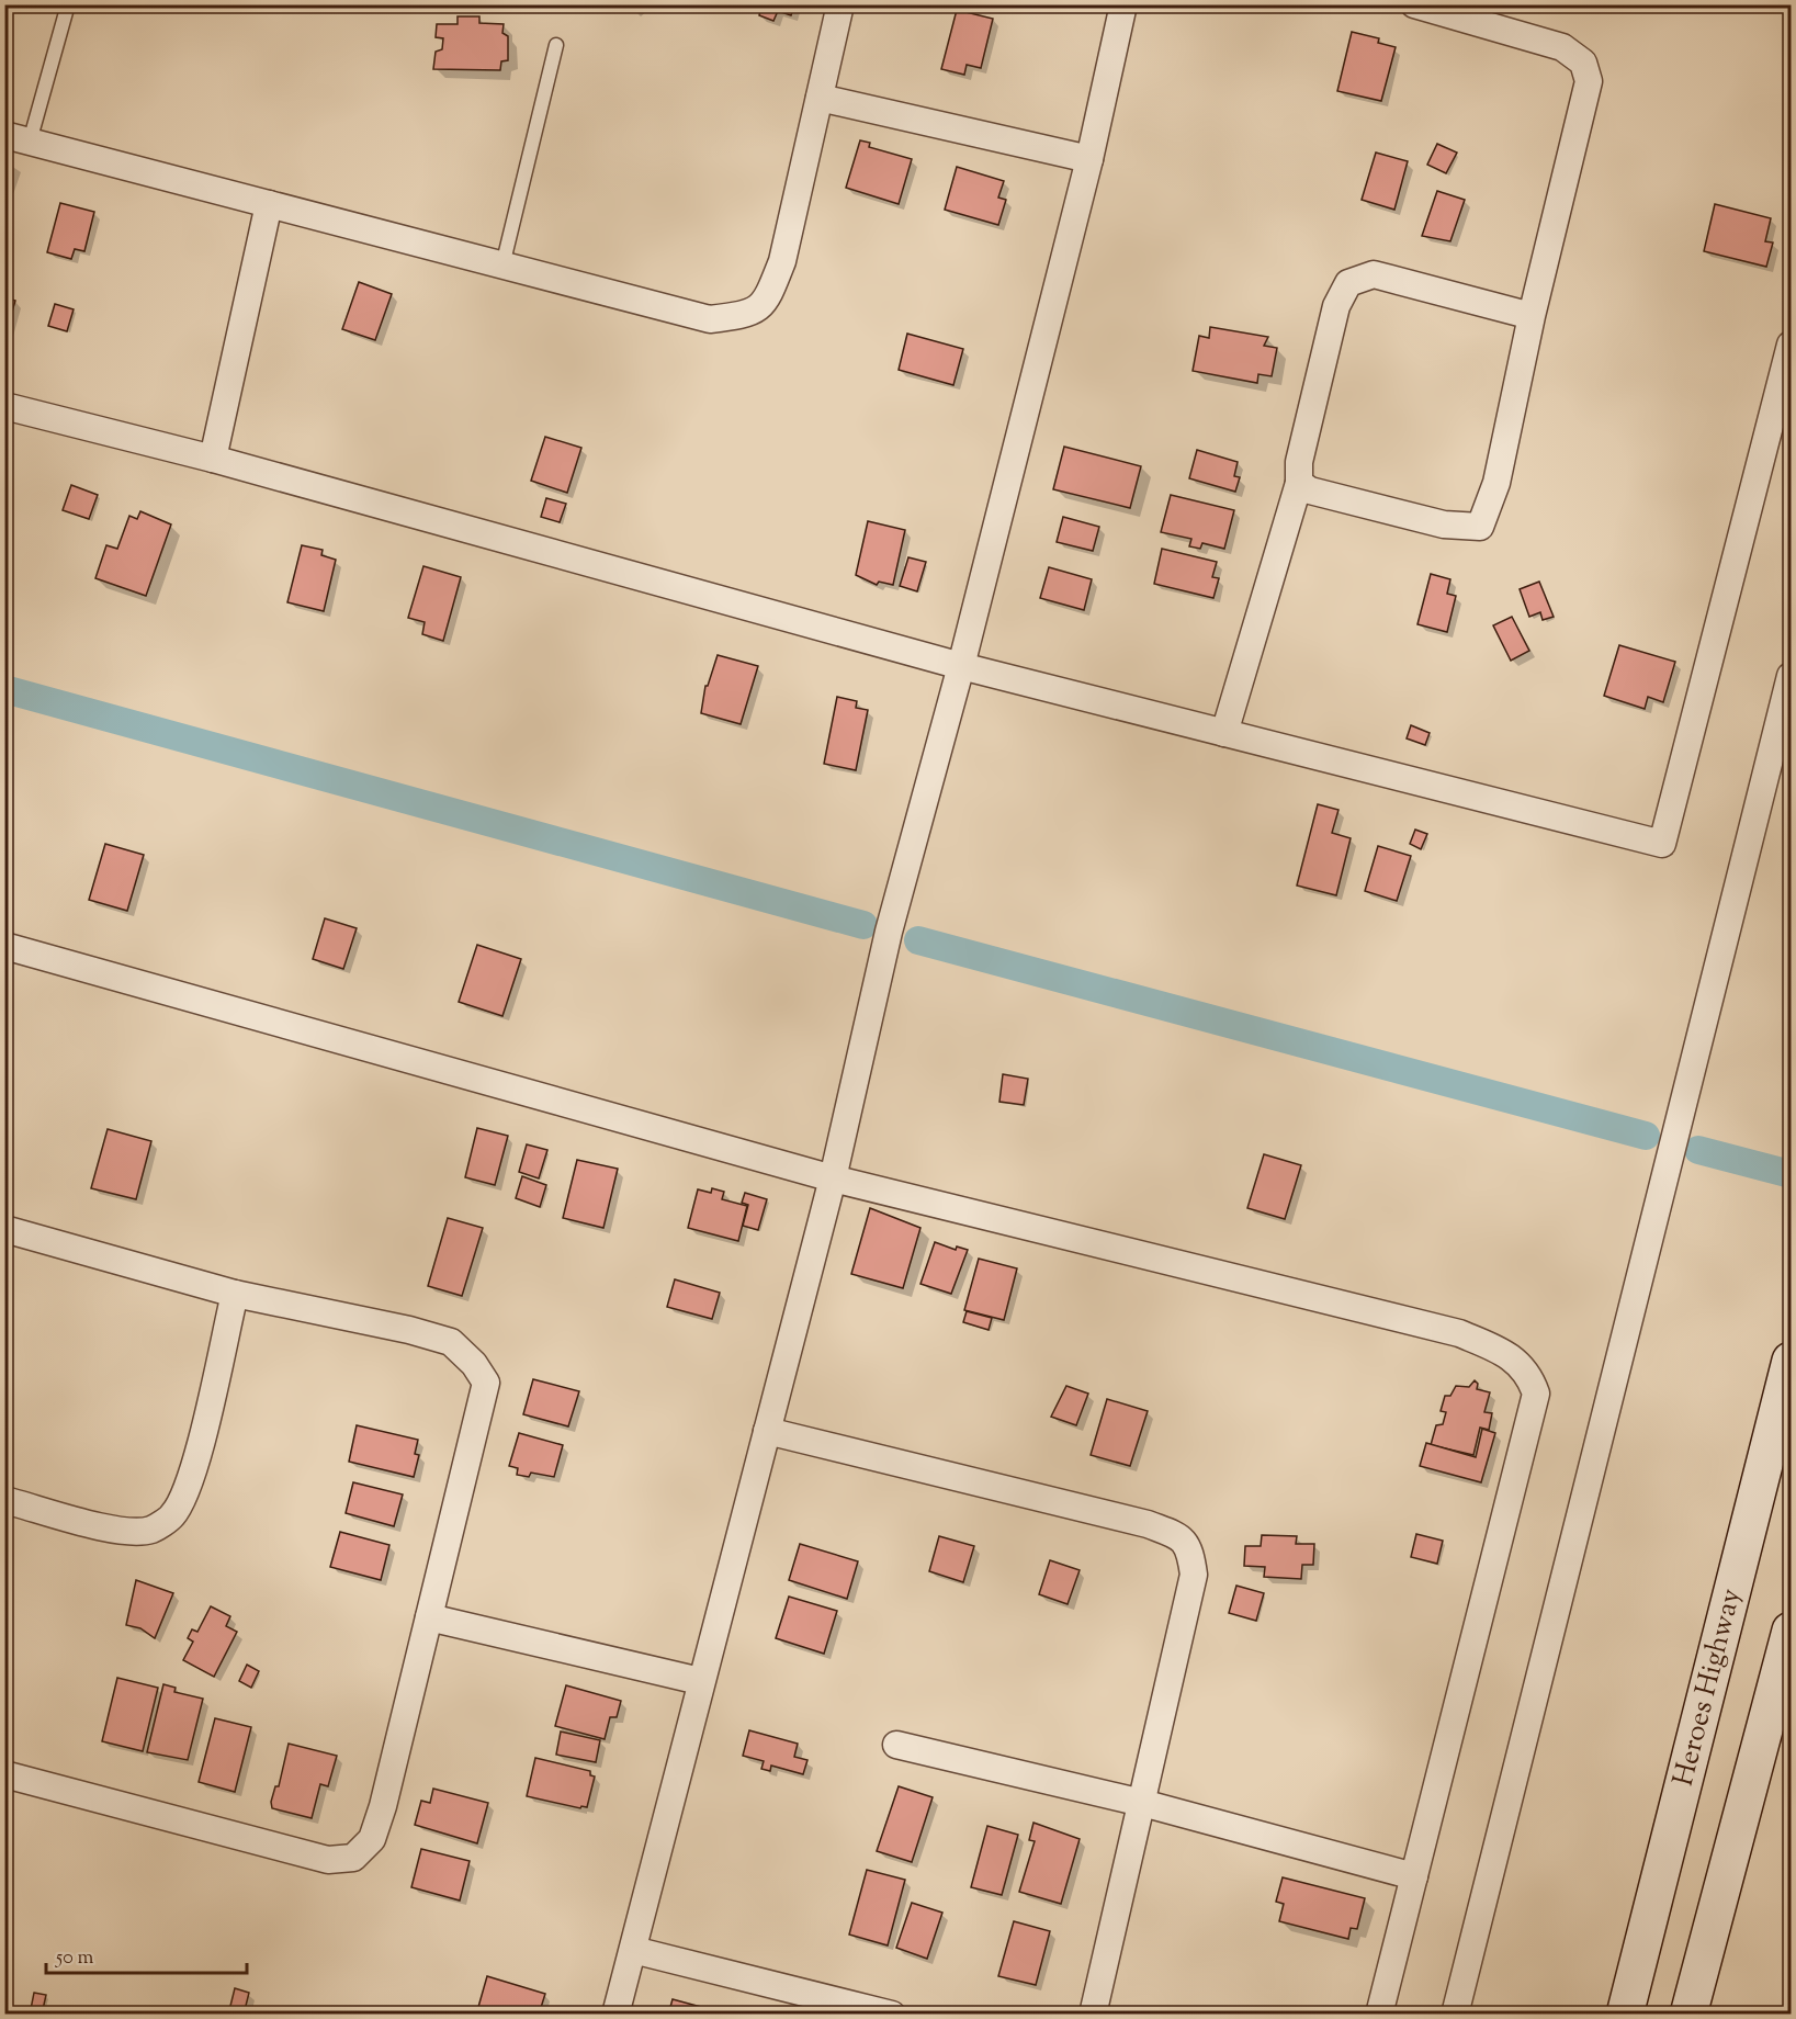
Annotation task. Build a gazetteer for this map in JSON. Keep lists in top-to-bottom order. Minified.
{"streets":{"main road":["Heroes Highway"]},"scale_bar":"50 m"}
